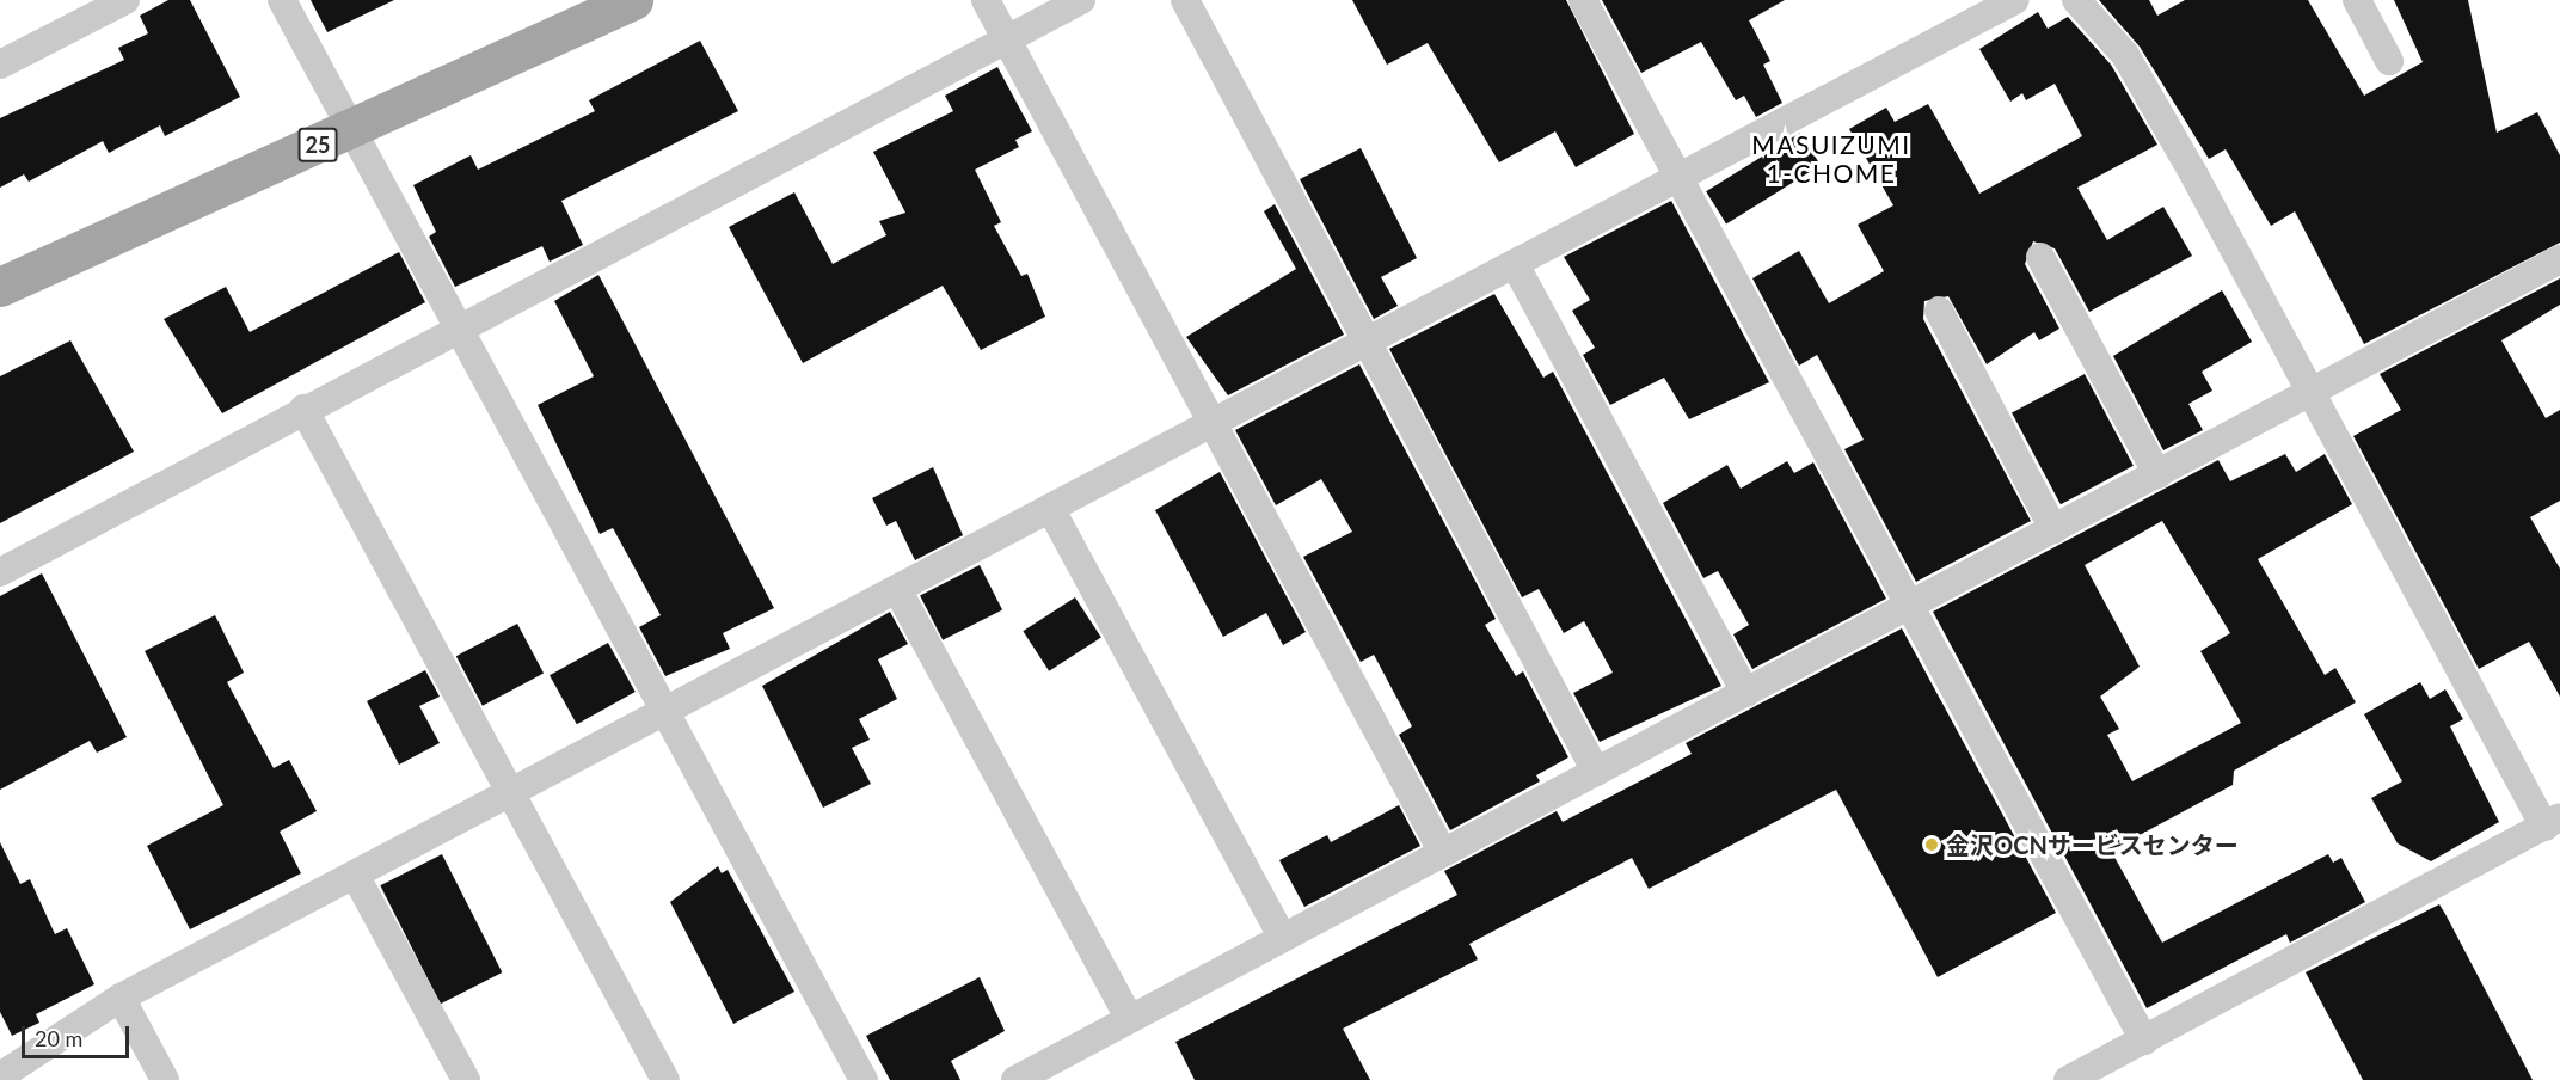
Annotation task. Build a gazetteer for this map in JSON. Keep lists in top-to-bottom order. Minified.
{"streets":{"main road":["25"]},"districts":["MASUIZUMI 1-CHOME"],"places":["金沢OCNサービスセンター"],"scale_bar":"20 m"}
